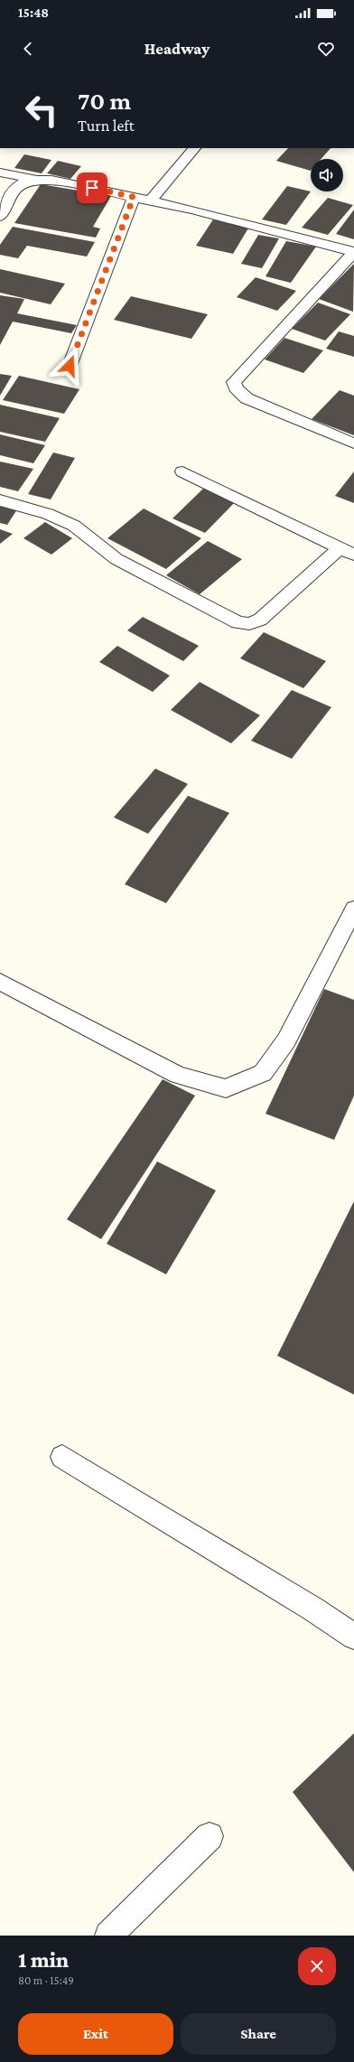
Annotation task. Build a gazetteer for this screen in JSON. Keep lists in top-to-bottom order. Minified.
{"page":{"status":"15:48","header":"Headway","turn":["70 m","Turn left"],"heading":["1 min","80 m · 15:49"],"buttons":["Exit","Share"]}}
